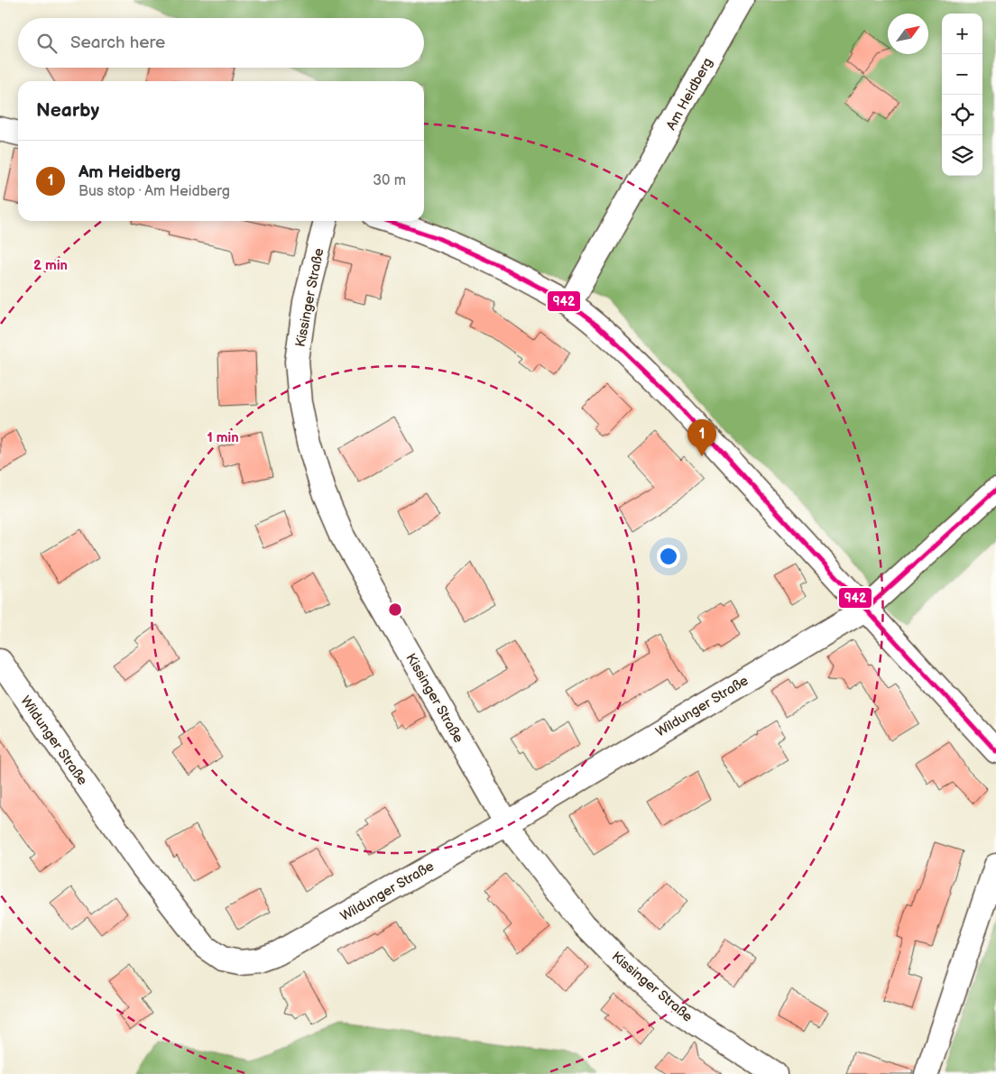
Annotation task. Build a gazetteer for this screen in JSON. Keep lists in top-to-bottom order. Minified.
{"streets":{"street":["Am Heidberg","Kissinger Straße","Wildunger Straße"]},"crossings":[["Kissinger Straße","Wildunger Straße"]],"lines":["transit line 942"],"north":"top right","page":{"map_buttons":["+","−"],"search":"Search here","heading":"Nearby","list":[{"mark":"1","name":"Am Heidberg","note":"Bus stop · Am Heidberg","value":"30 m"}],"pins":"1"},"rings":["2 min","1 min"]}
